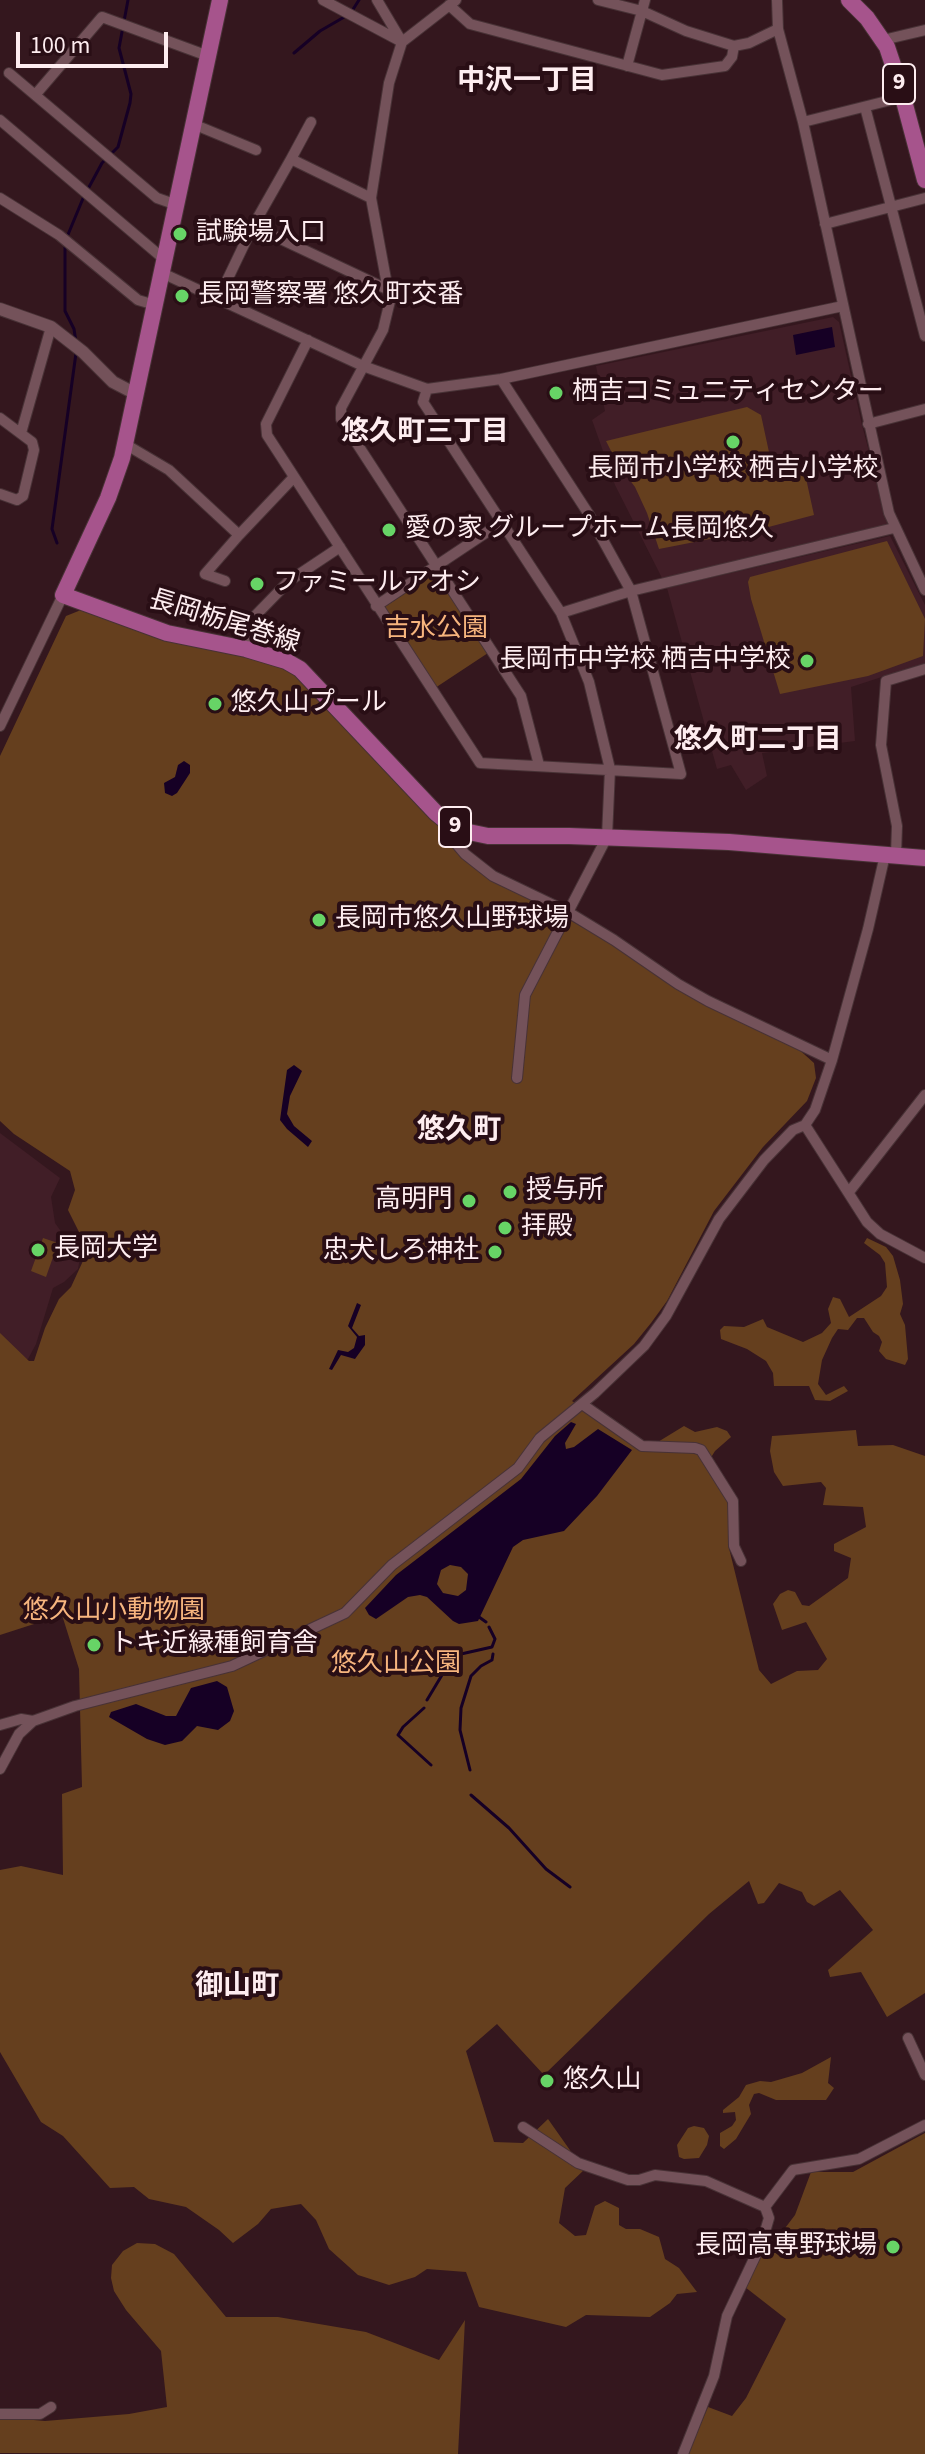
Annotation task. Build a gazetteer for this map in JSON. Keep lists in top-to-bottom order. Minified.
{"streets":{"main road":["9","長岡栃尾巻線"]},"districts":["中沢一丁目","悠久町三丁目","悠久町二丁目","悠久町","御山町"],"parks":["吉水公園","悠久山小動物園","悠久山公園"],"places":["試験場入口","長岡警察署 悠久町交番","栖吉コミュニティセンター","長岡市小学校 栖吉小学校","愛の家 グループホーム長岡悠久","ファミールアオシ","長岡市中学校 栖吉中学校","悠久山プール","長岡市悠久山野球場","授与所","高明門","拝殿","長岡大学","忠犬しろ神社","トキ近縁種飼育舎","悠久山","長岡高専野球場"],"scale_bar":"100 m"}
